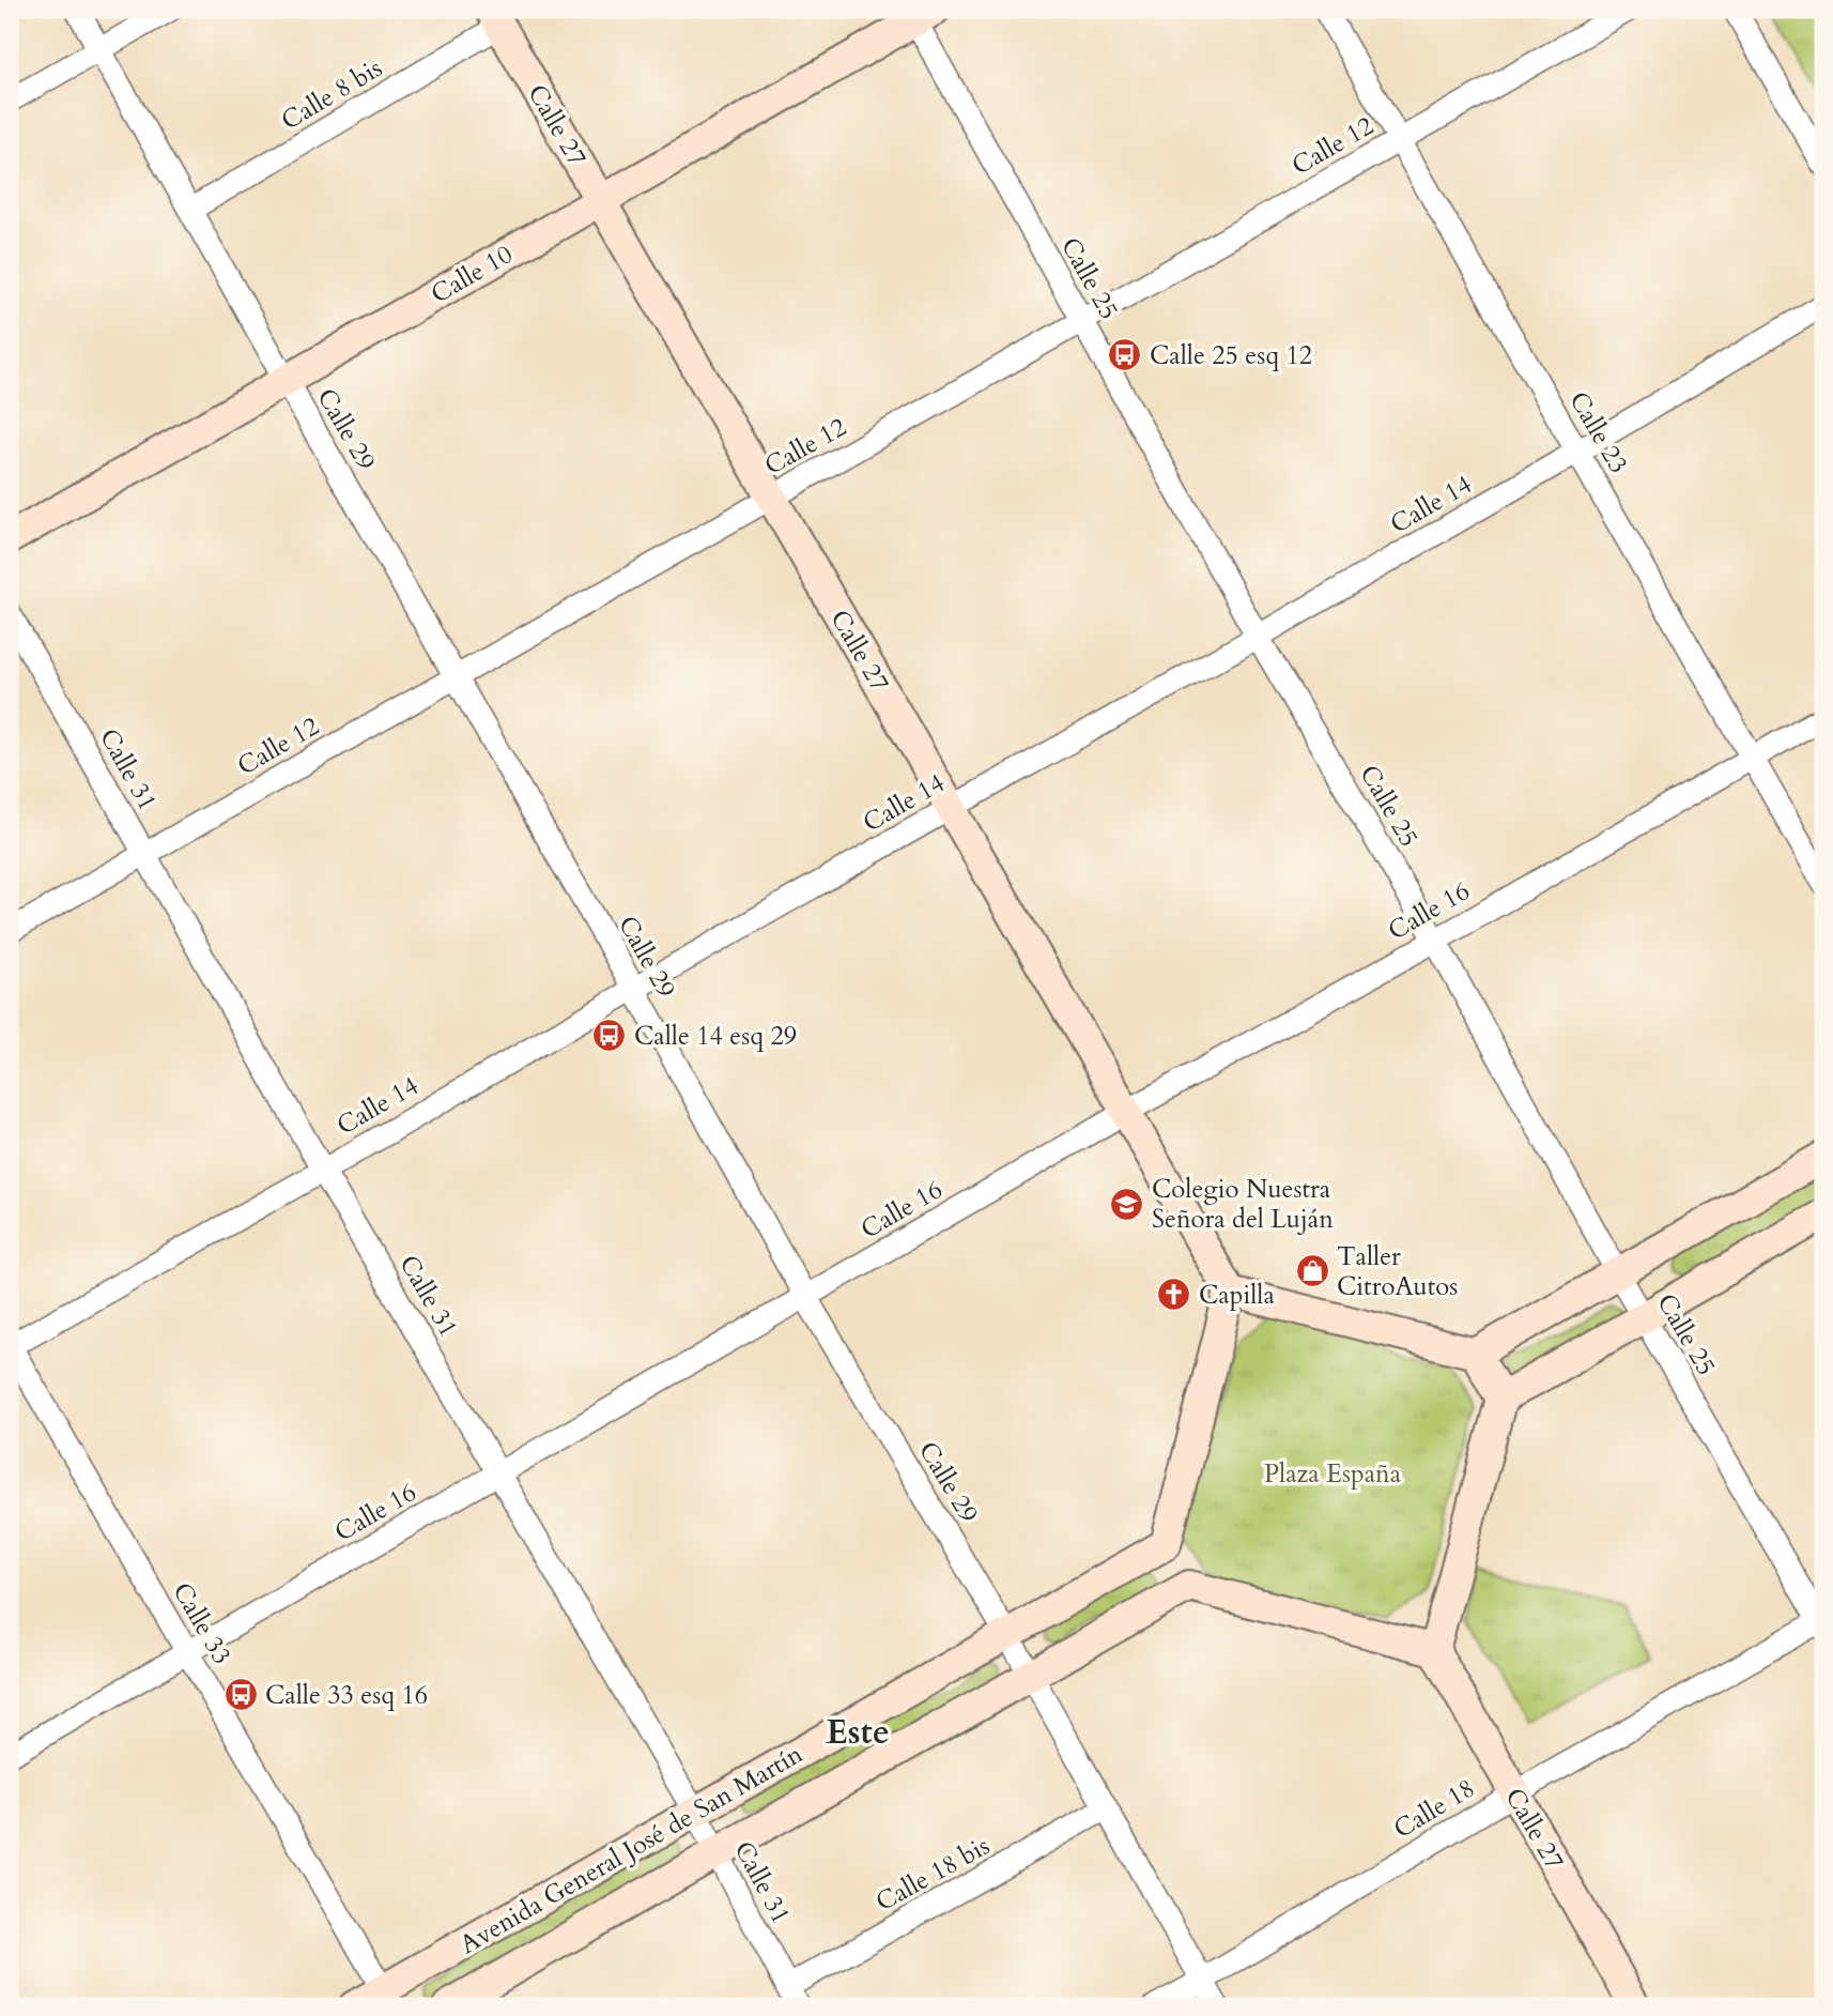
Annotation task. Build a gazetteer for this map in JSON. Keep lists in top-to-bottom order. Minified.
{"streets":{"main road":["Calle 27","Calle 10","Avenida General José de San Martín"],"street":["Calle 8 bis","Calle 12","Calle 25","Calle 29","Calle 23","Calle 14","Calle 31","Calle 16","Calle 33","Calle 18","Calle 18 bis"]},"crossings":[["Calle 8 bis","Calle 27"],["Calle 8 bis","Calle 29"],["Calle 27","Calle 12"],["Calle 27","Calle 10"],["Calle 27","Calle 14"],["Calle 27","Calle 16"],["Calle 27","Calle 18"],["Calle 12","Calle 25"],["Calle 12","Calle 29"],["Calle 12","Calle 23"],["Calle 12","Calle 31"],["Calle 10","Calle 25"],["Calle 10","Calle 29"],["Calle 25","Calle 14"],["Calle 25","Calle 16"],["Calle 25","Calle 18"],["Calle 29","Calle 14"],["Calle 29","Calle 16"],["Calle 29","Calle 18"],["Calle 29","Avenida General José de San Martín"],["Calle 29","Calle 18 bis"],["Calle 23","Calle 14"],["Calle 23","Calle 16"],["Calle 14","Calle 31"],["Calle 14","Calle 33"],["Calle 31","Calle 16"],["Calle 31","Avenida General José de San Martín"],["Calle 31","Calle 18 bis"],["Calle 16","Calle 33"],["Calle 33","Avenida General José de San Martín"]],"districts":["Este"],"parks":["Plaza España"],"places":{"bus stop":["Calle 25 esq 12","Calle 14 esq 29","Calle 33 esq 16"],"school or university":["Colegio Nuestra Señora del Luján"],"shop":["Taller CitroAutos"],"church":["Capilla"]}}
